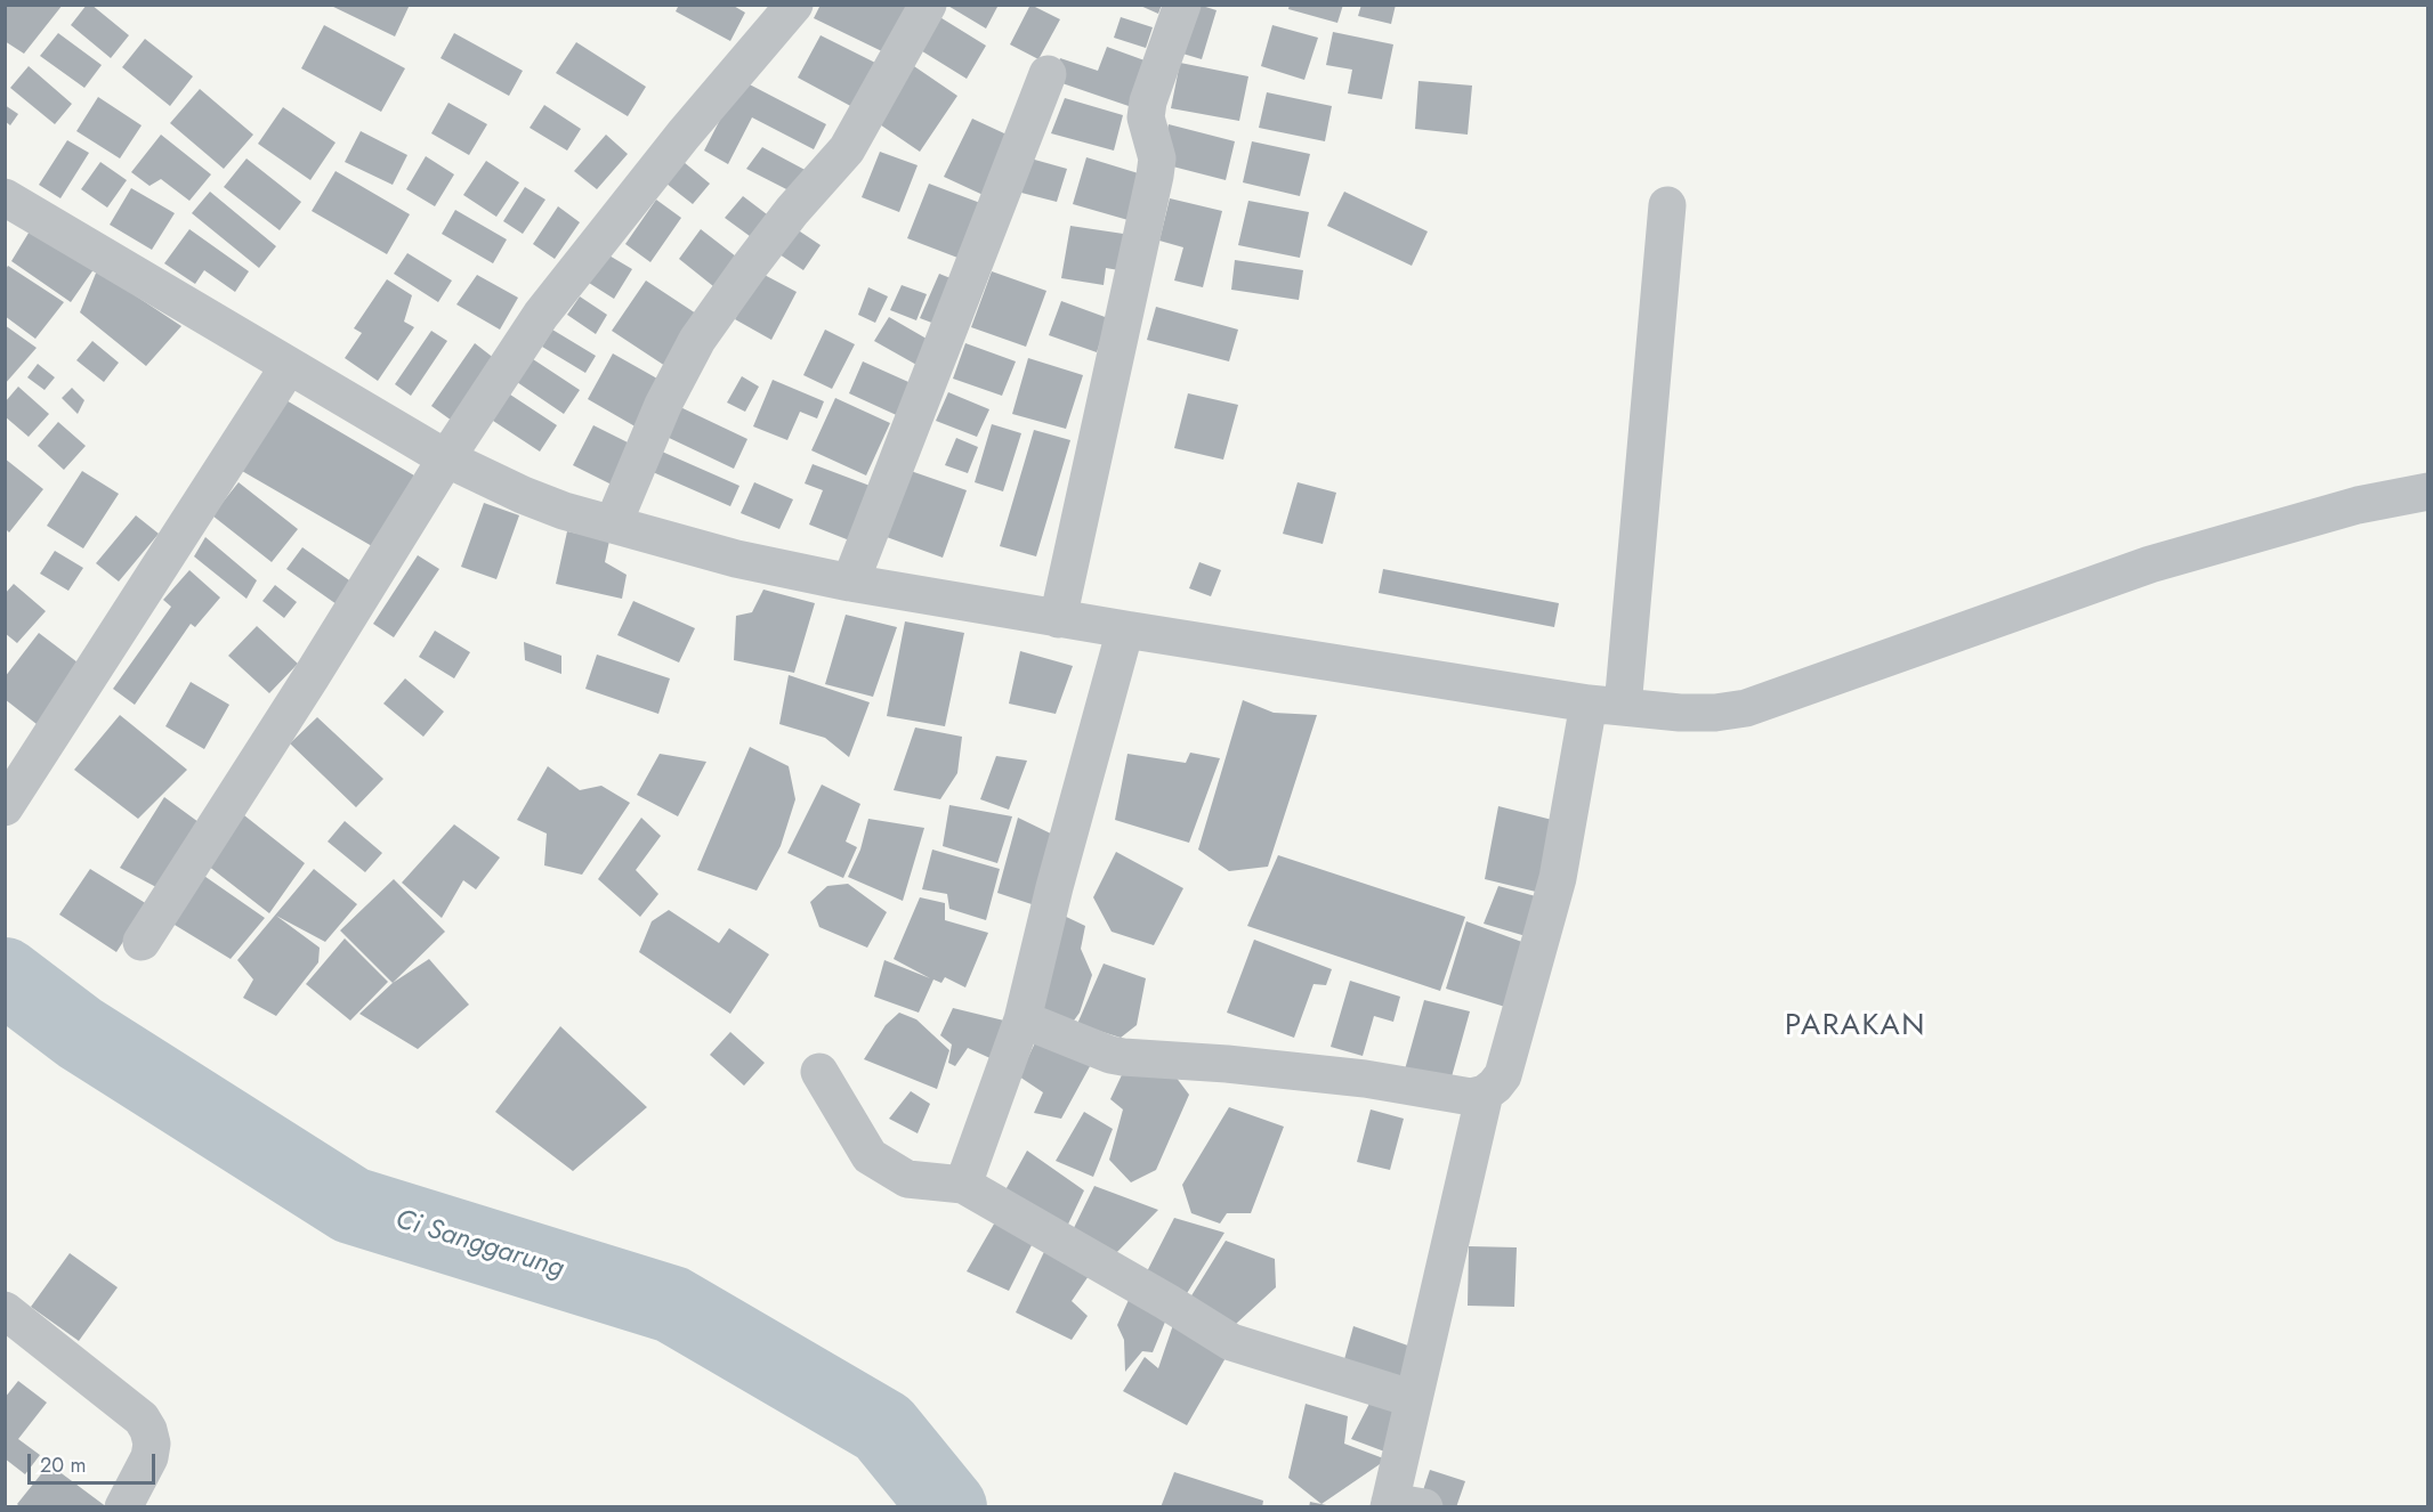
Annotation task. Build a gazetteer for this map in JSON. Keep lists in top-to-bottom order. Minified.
{"districts":["PARAKAN"],"water":["Ci Sanggarung"],"scale_bar":"20 m"}
